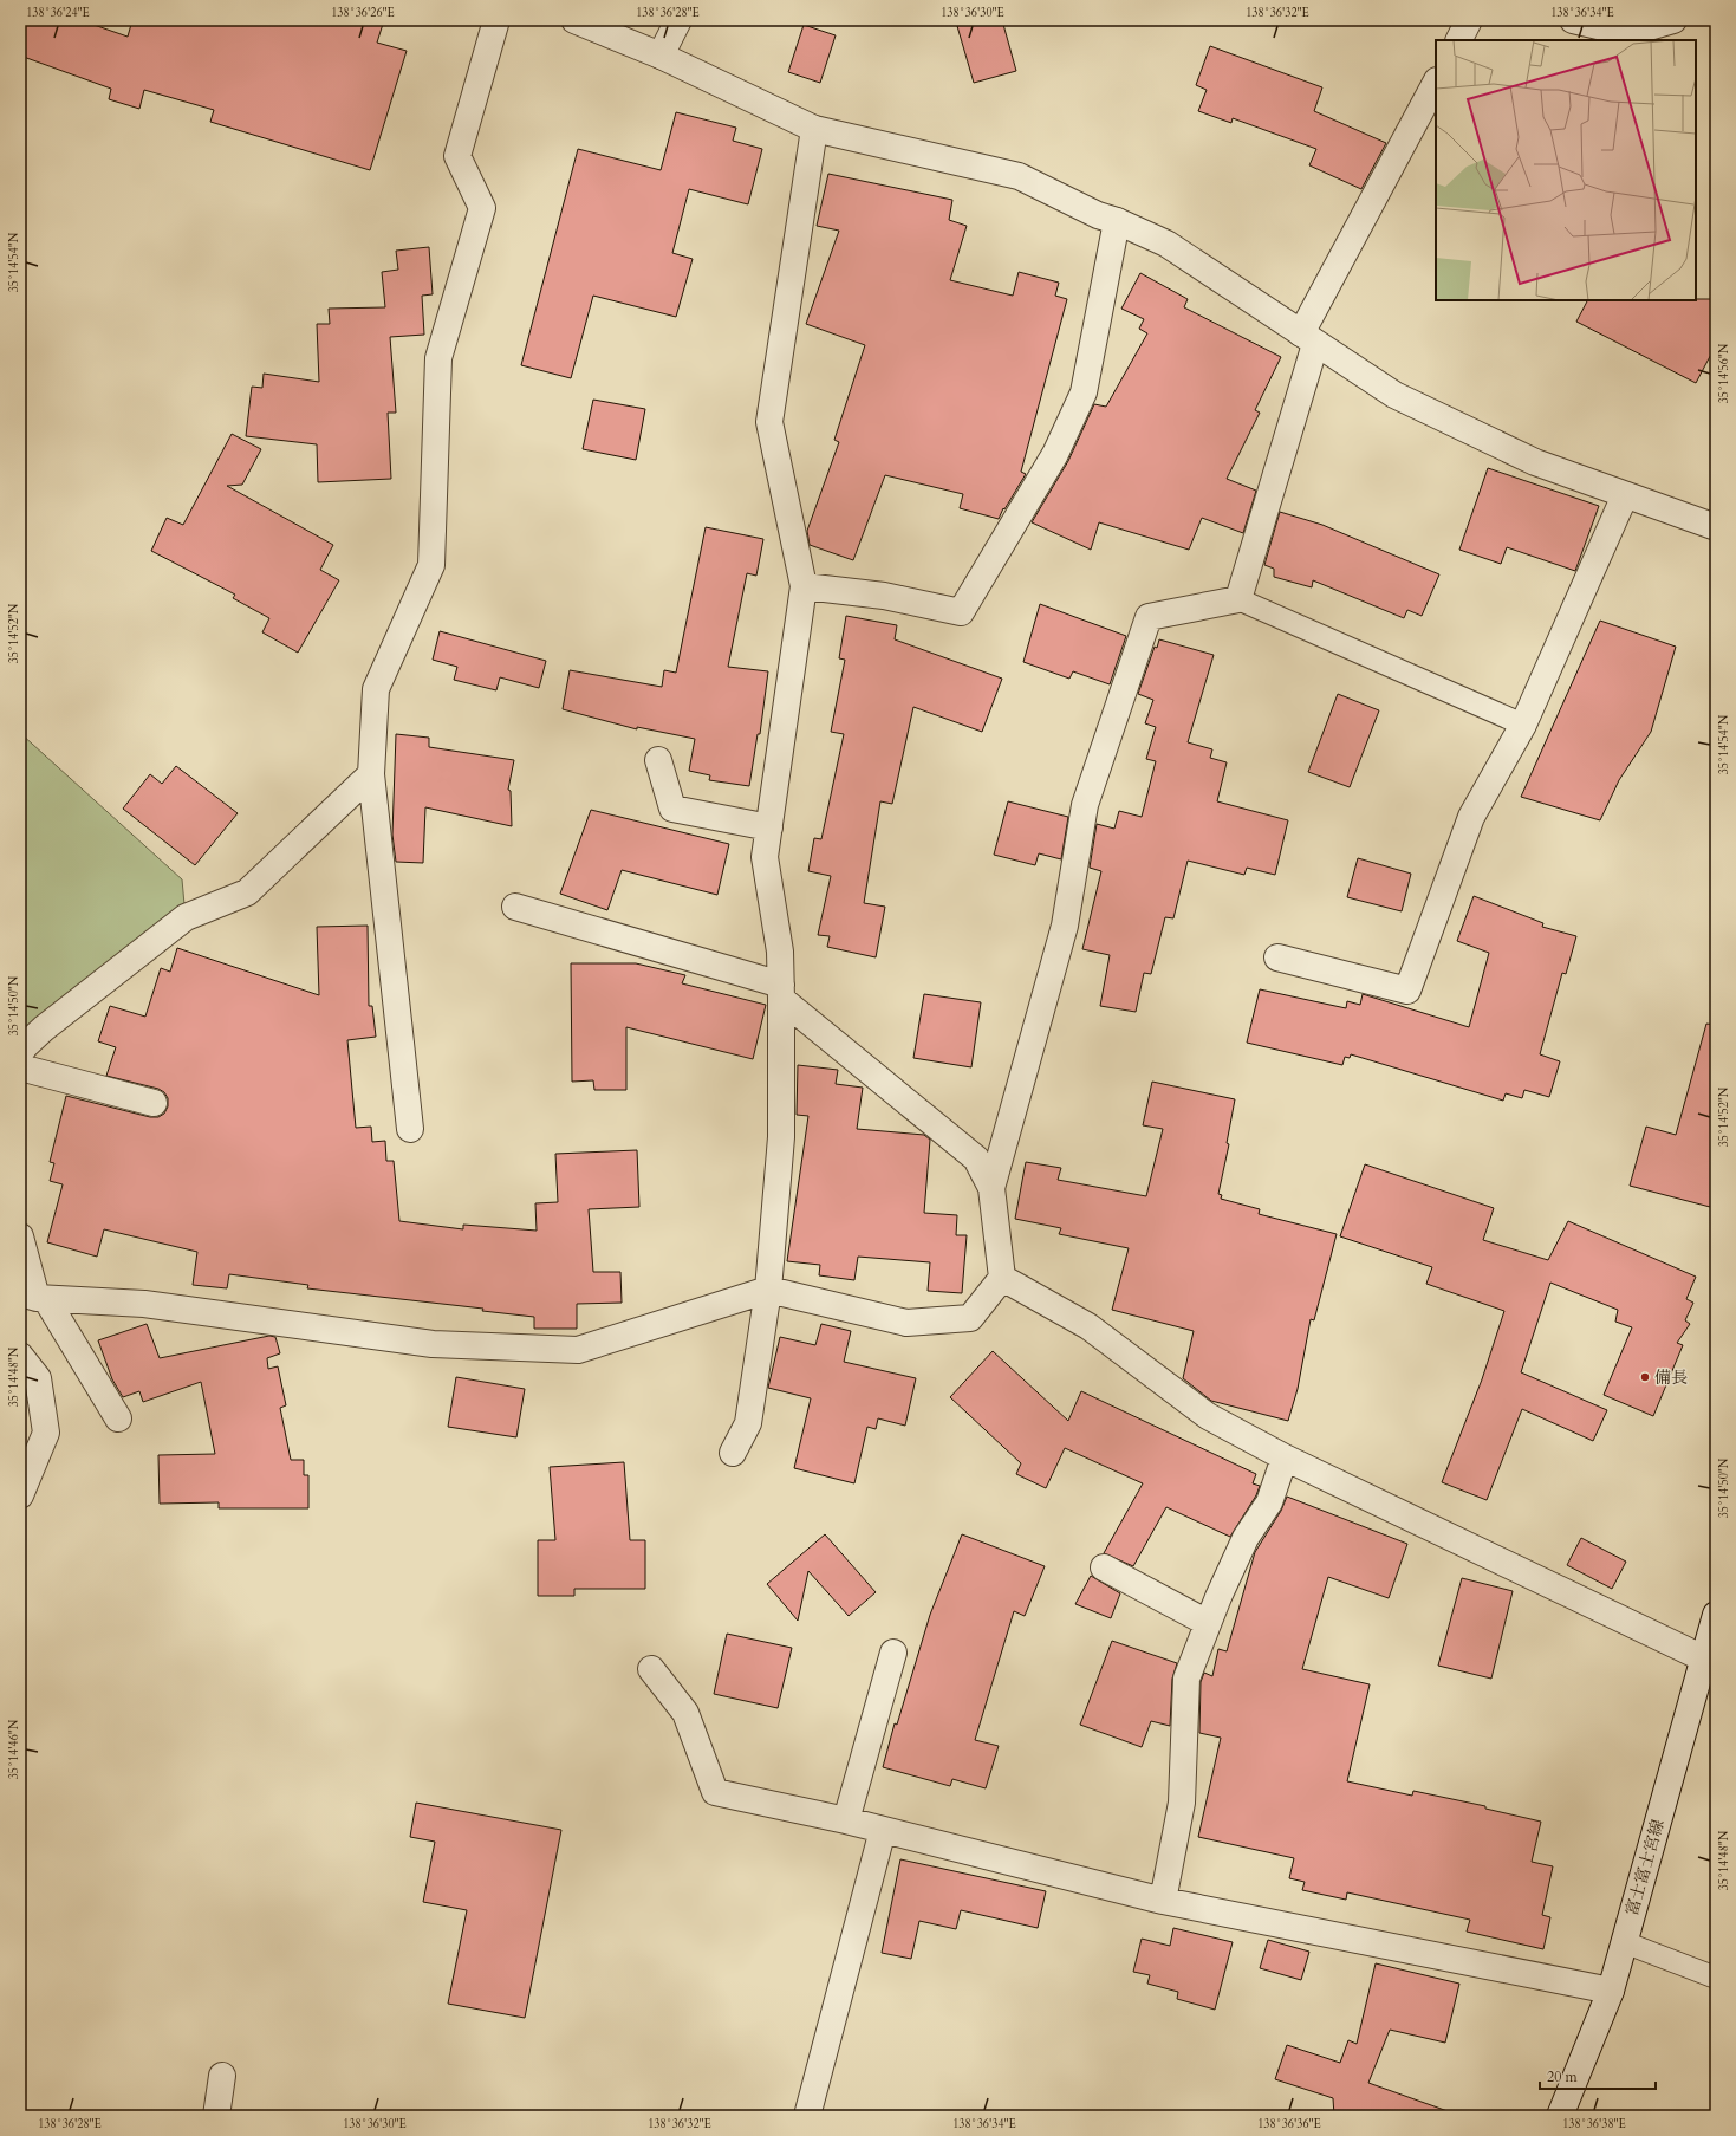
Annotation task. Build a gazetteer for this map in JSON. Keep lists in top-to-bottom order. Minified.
{"streets":{"street":["富士富士宮線"]},"places":["備長"],"scale_bar":"20 m","coordinates":["138°36'24\"E","138°36'26\"E","138°36'28\"E","138°36'30\"E","138°36'32\"E","138°36'34\"E","35°14'54\"N","35°14'56\"N","35°14'52\"N","35°14'50\"N","35°14'48\"N","35°14'46\"N","138°36'36\"E","138°36'38\"E"]}
